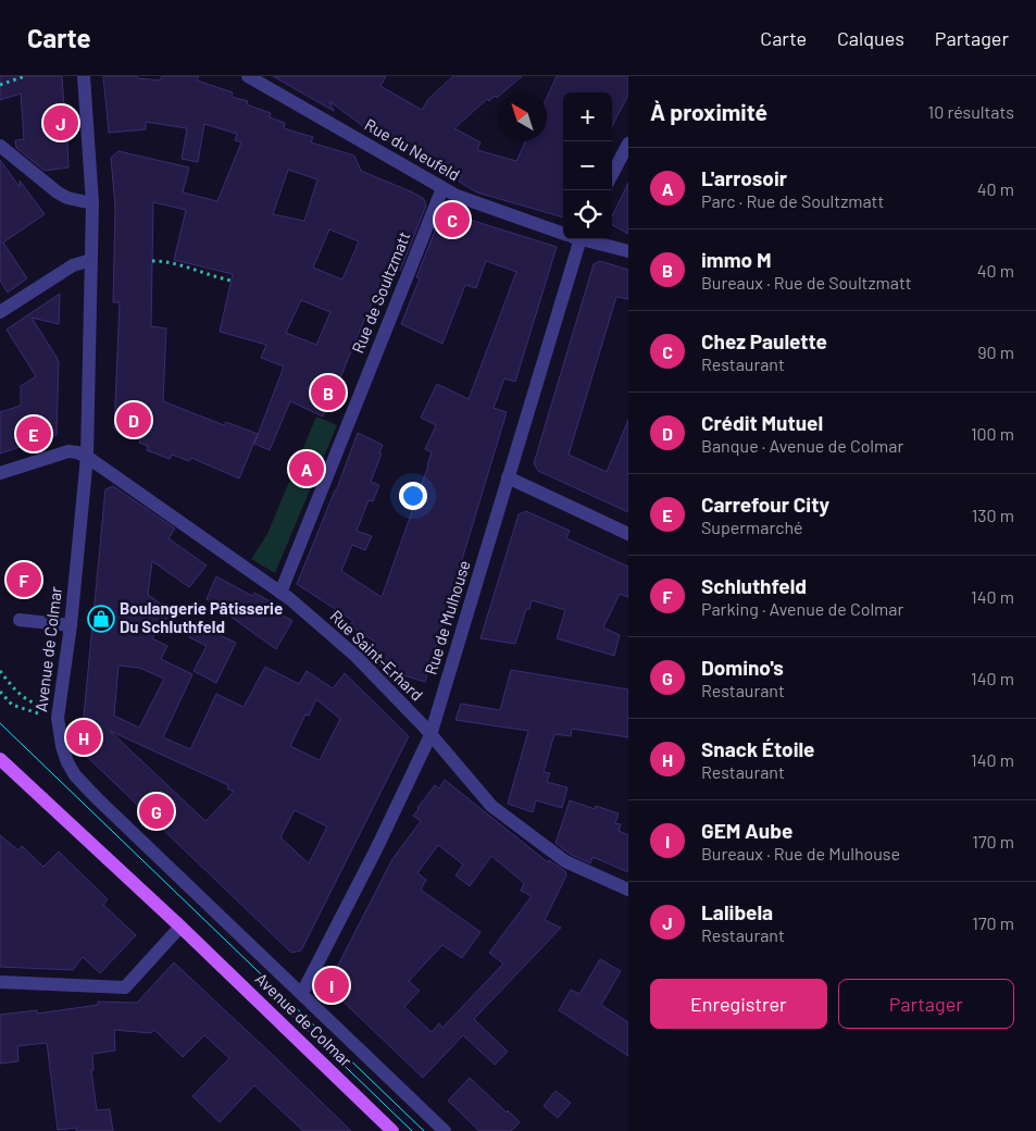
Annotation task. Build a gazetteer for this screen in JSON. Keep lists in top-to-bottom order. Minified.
{"streets":{"main road":["Avenue de Colmar"],"street":["Rue du Neufeld","Rue de Soultzmatt","Rue de Mulhouse","Rue Saint-Erhard"]},"crossings":[["Rue du Neufeld","Rue de Soultzmatt"],["Rue de Soultzmatt","Rue Saint-Erhard"],["Rue de Mulhouse","Avenue de Colmar"],["Rue de Mulhouse","Rue Saint-Erhard"],["Avenue de Colmar","Rue Saint-Erhard"]],"places":{"shop":["Boulangerie Pâtisserie Du Schluthfeld"]},"north":"top left","page":{"header":"Carte","nav":["Carte","Calques","Partager"],"heading":["À proximité","10 résultats"],"map_buttons":["+","−"],"pins":["J","C","B","D","E","A","F","H","G","I"],"list":[{"mark":"A","name":"L'arrosoir","note":"Parc · Rue de Soultzmatt","value":"40 m"},{"mark":"B","name":"immo M","note":"Bureaux · Rue de Soultzmatt","value":"40 m"},{"mark":"C","name":"Chez Paulette","note":"Restaurant","value":"90 m"},{"mark":"D","name":"Crédit Mutuel","note":"Banque · Avenue de Colmar","value":"100 m"},{"mark":"E","name":"Carrefour City","note":"Supermarché","value":"130 m"},{"mark":"F","name":"Schluthfeld","note":"Parking · Avenue de Colmar","value":"140 m"},{"mark":"G","name":"Domino's","note":"Restaurant","value":"140 m"},{"mark":"H","name":"Snack Étoile","note":"Restaurant","value":"140 m"},{"mark":"I","name":"GEM Aube","note":"Bureaux · Rue de Mulhouse","value":"170 m"},{"mark":"J","name":"Lalibela","note":"Restaurant","value":"170 m"}],"buttons":["Enregistrer","Partager"]}}
